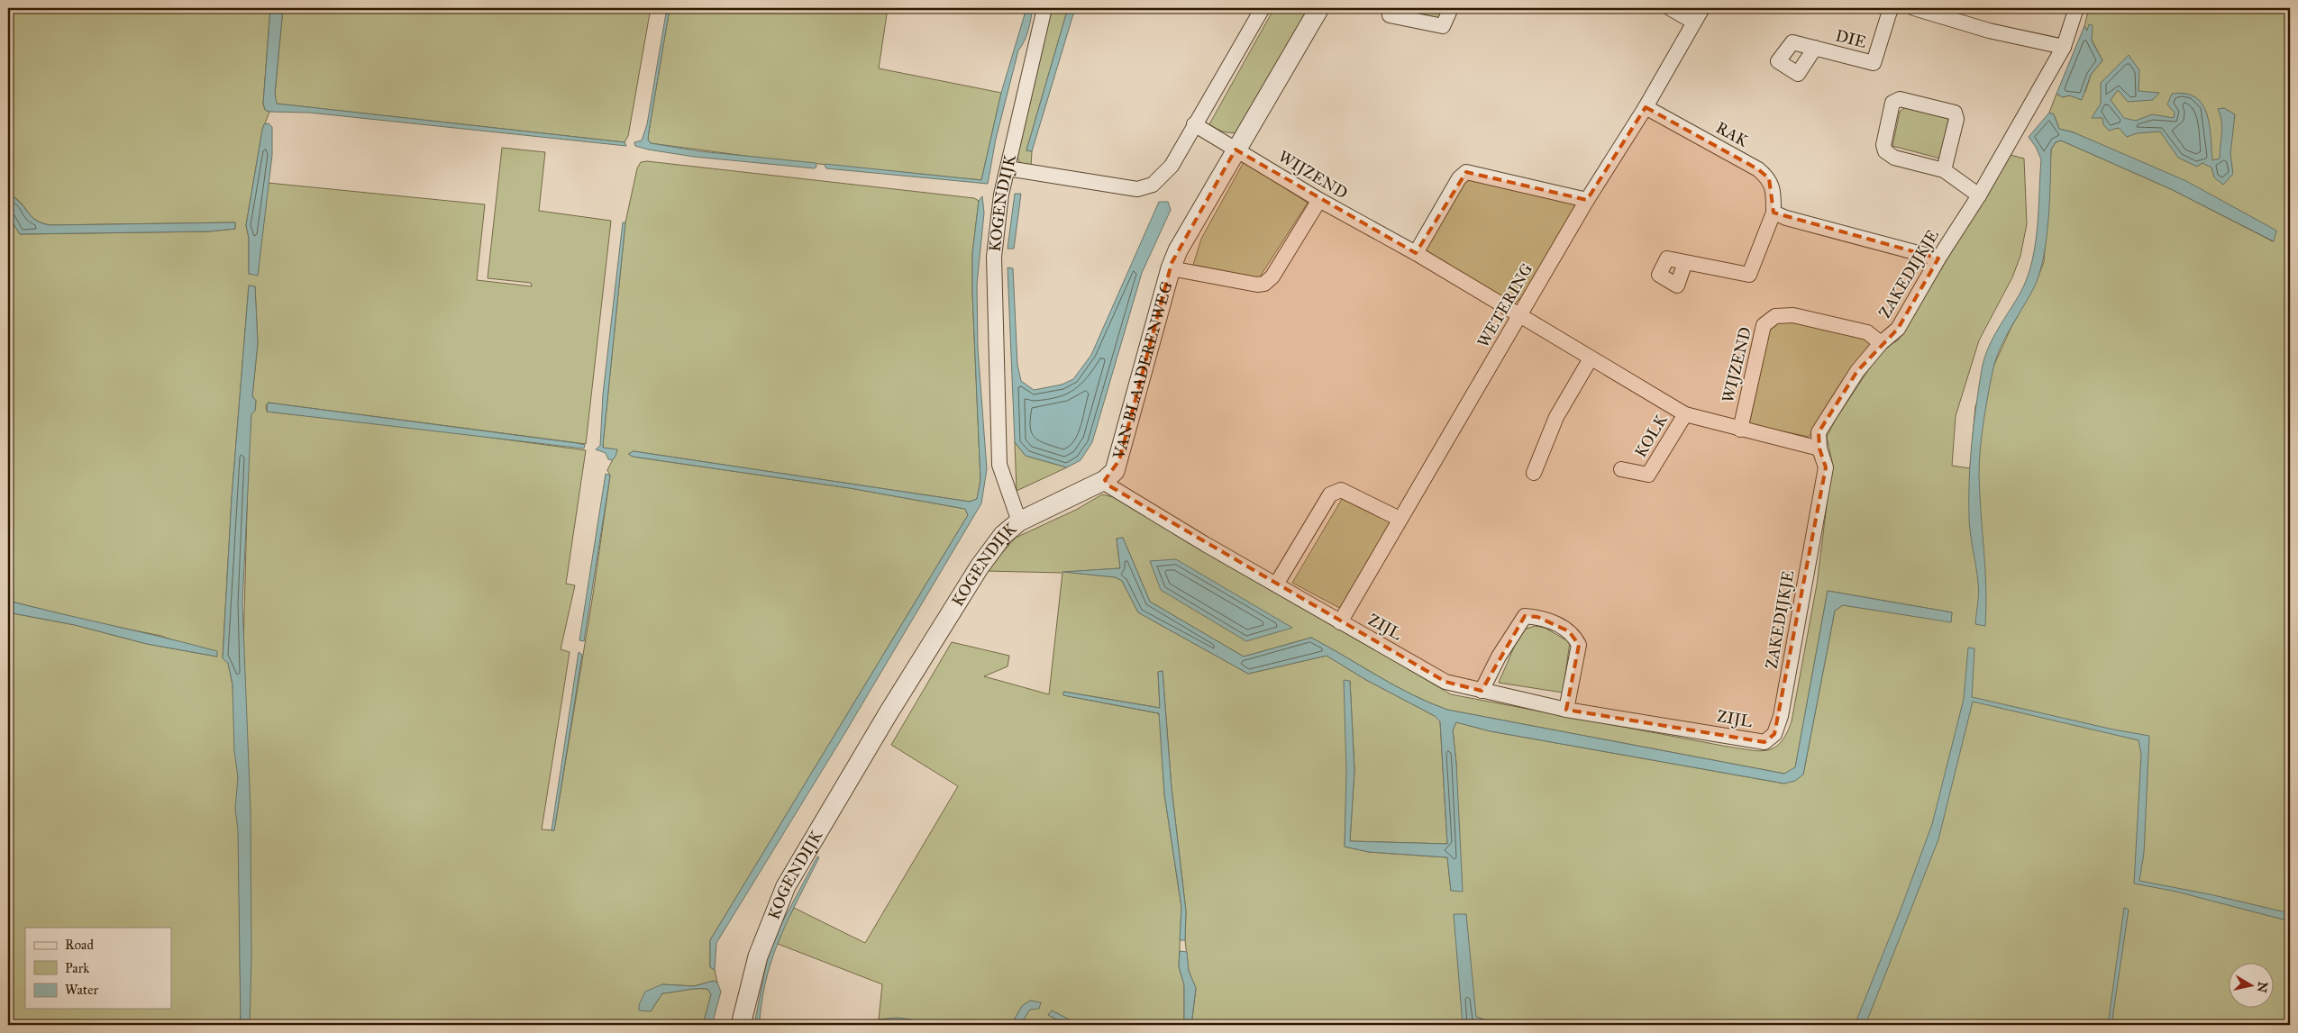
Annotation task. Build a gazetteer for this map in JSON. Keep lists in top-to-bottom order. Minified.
{"streets":{"street":["DIE","RAK","WIJZEND","KOGENDIJK","ZAKEDIJKJE","WETERING","VAN BLAADERENWEG","KOLK","ZIJL"]},"crossings":[["RAK","WETERING"],["WIJZEND","ZAKEDIJKJE"],["WIJZEND","WETERING"],["WIJZEND","VAN BLAADERENWEG"],["WIJZEND","KOLK"],["KOGENDIJK","VAN BLAADERENWEG"],["ZAKEDIJKJE","ZIJL"],["WETERING","ZIJL"],["VAN BLAADERENWEG","ZIJL"]],"legend":["Road","Park","Water"],"north":"right"}
